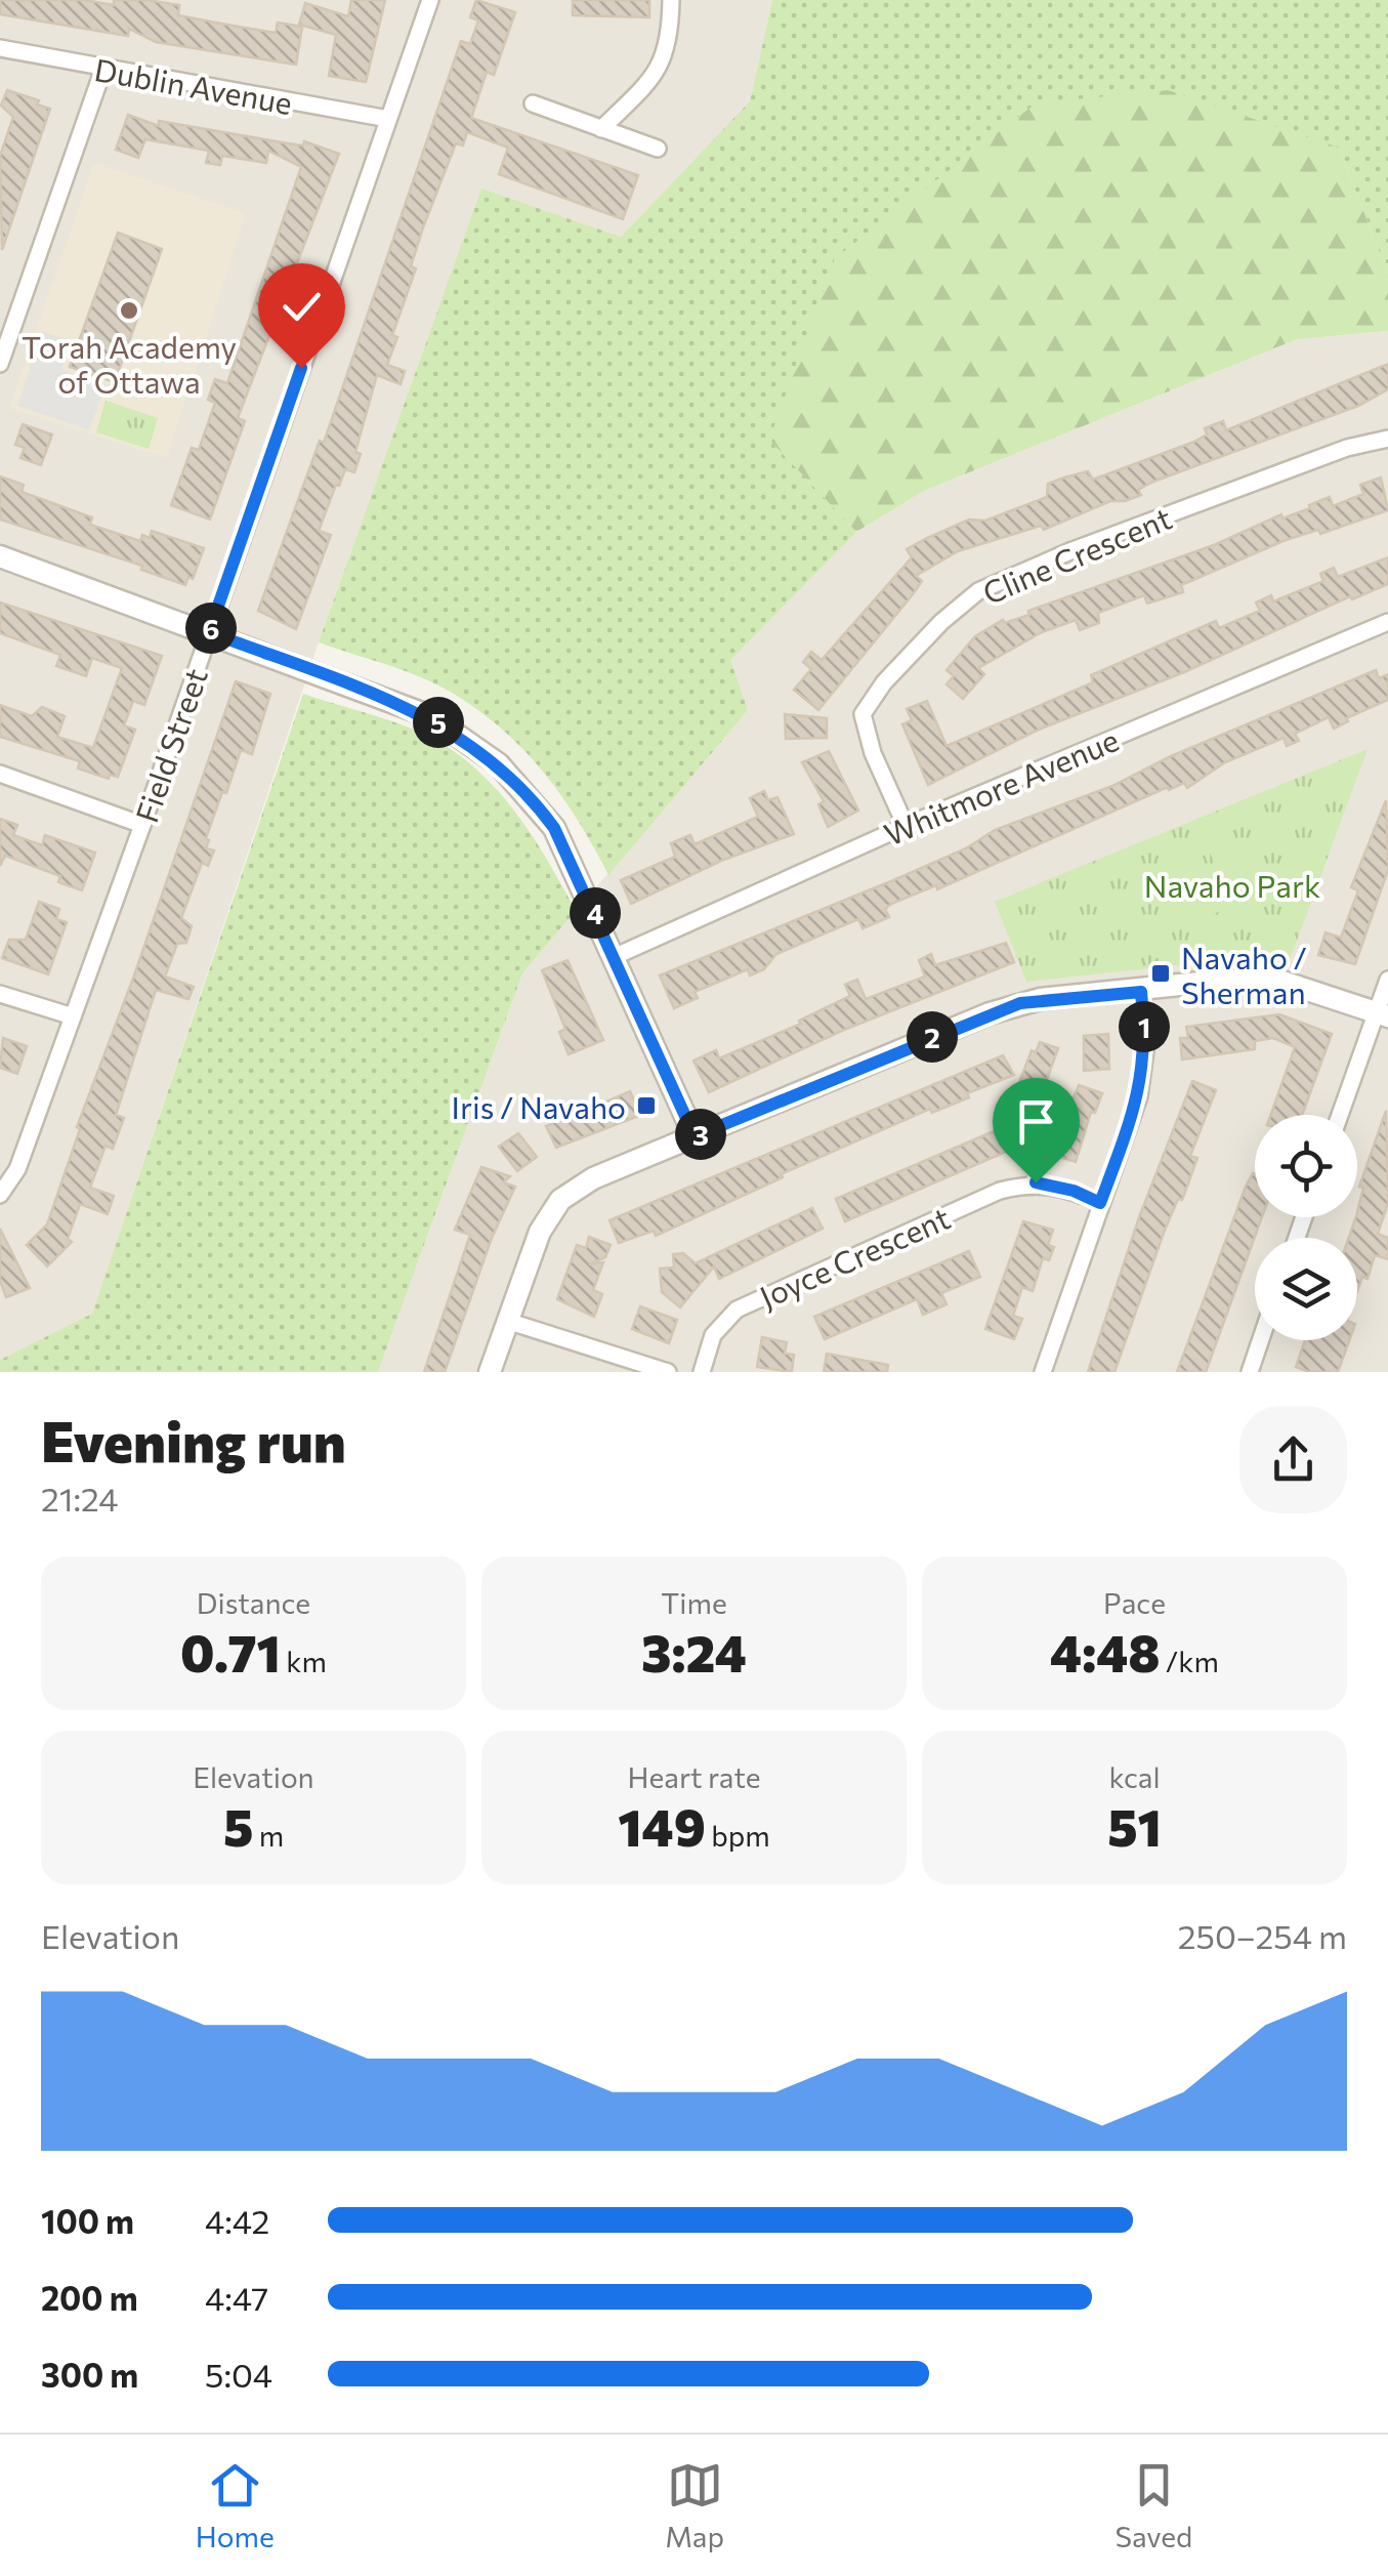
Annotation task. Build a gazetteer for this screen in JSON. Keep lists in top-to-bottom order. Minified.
{"streets":{"street":["Dublin Avenue","Cline Crescent","Field Street","Whitmore Avenue","Joyce Crescent"]},"crossings":[["Dublin Avenue","Field Street"],["Cline Crescent","Whitmore Avenue"]],"parks":["Navaho Park"],"places":{"other":["Torah Academy of Ottawa"],"transit":["Navaho / Sherman","Iris / Navaho"]},"page":{"pins":["6","5","4","1","2","3"],"heading":["Evening run","21:24"],"stats":[["Distance","0.71 km"],["Time","3:24"],["Pace","4:48 /km"],["Elevation","5 m"],["Heart rate","149 bpm"],["kcal","51"]],"chart":["Elevation","250–254 m"],"list":[{"name":"100 m","note":"4:42"},{"name":"200 m","note":"4:47"},{"name":"300 m","note":"5:04"}],"tabs":["Home","Map","Saved"]}}
